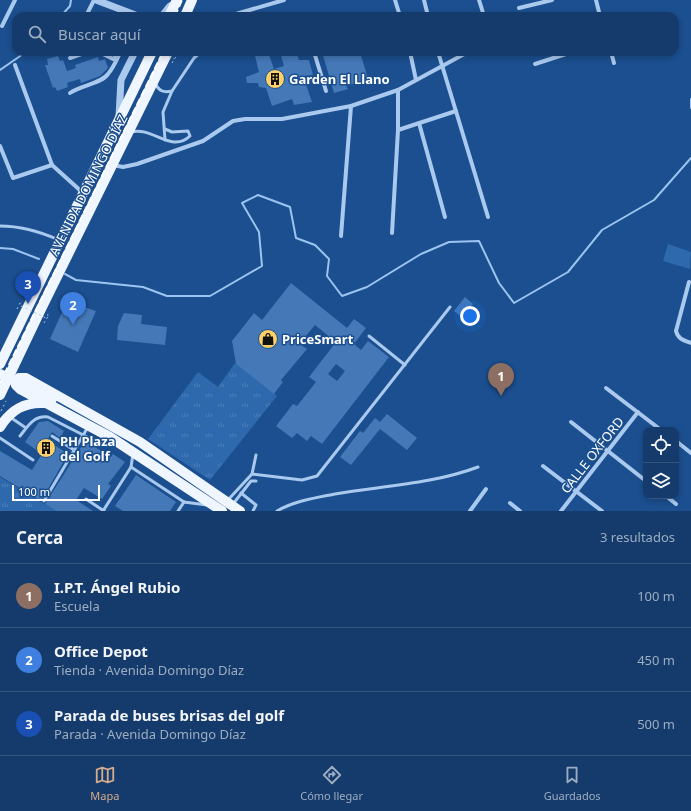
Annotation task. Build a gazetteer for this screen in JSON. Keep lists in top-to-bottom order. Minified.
{"streets":{"main road":["AVENIDA DOMINGO DÍAZ"],"street":["CALLE OXFORD"]},"places":{"building":["Garden El Llano","PH Plaza del Golf"],"shop":["PriceSmart"]},"scale_bar":"100 m","page":{"search":"Buscar aquí","pins":["3","2","1"],"scale":"100 m","heading":["Cerca","3 resultados"],"list":[{"mark":"1","name":"I.P.T. Ángel Rubio","note":"Escuela","value":"100 m"},{"mark":"2","name":"Office Depot","note":"Tienda · Avenida Domingo Díaz","value":"450 m"},{"mark":"3","name":"Parada de buses brisas del golf","note":"Parada · Avenida Domingo Díaz","value":"500 m"}],"nav":["Mapa","Cómo llegar","Guardados"]}}
